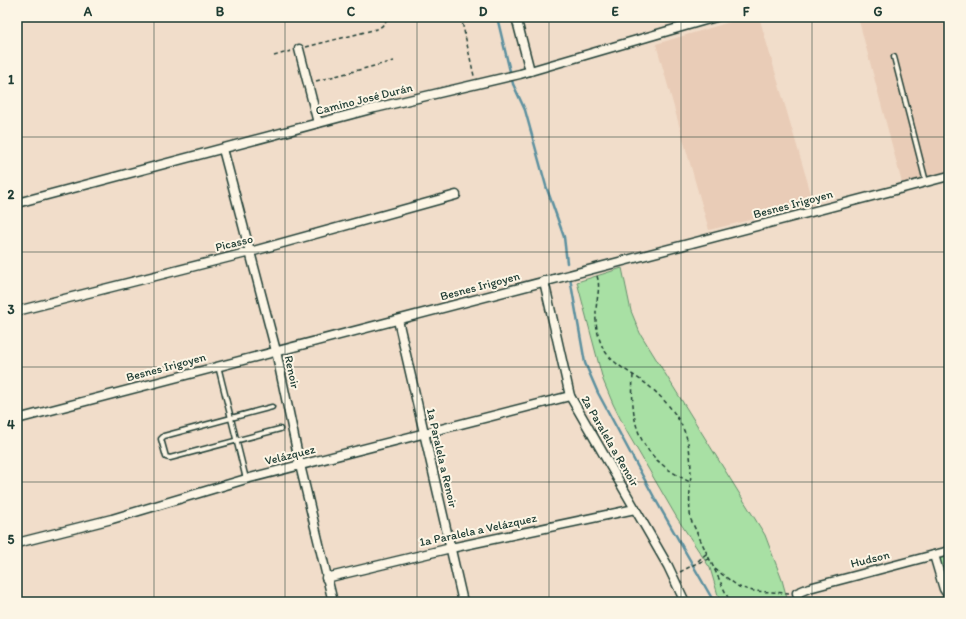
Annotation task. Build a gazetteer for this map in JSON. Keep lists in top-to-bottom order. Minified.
{"streets":{"street":["Camino José Durán","Besnes Irigoyen","Picasso","Renoir","2a Paralela a Renoir","Velázquez","1a Paralela a Renoir","1a Paralela a Velázquez","Hudson"]},"crossings":[["Camino José Durán","Renoir"],["Besnes Irigoyen","Renoir"],["Besnes Irigoyen","2a Paralela a Renoir"],["Besnes Irigoyen","1a Paralela a Renoir"],["Picasso","Renoir"],["Renoir","Velázquez"],["Renoir","1a Paralela a Velázquez"],["2a Paralela a Renoir","Velázquez"],["2a Paralela a Renoir","1a Paralela a Velázquez"],["Velázquez","1a Paralela a Renoir"],["1a Paralela a Renoir","1a Paralela a Velázquez"]],"grid":{"columns":["A","B","C","D","E","F","G"],"rows":["1","2","3","4","5"]}}
